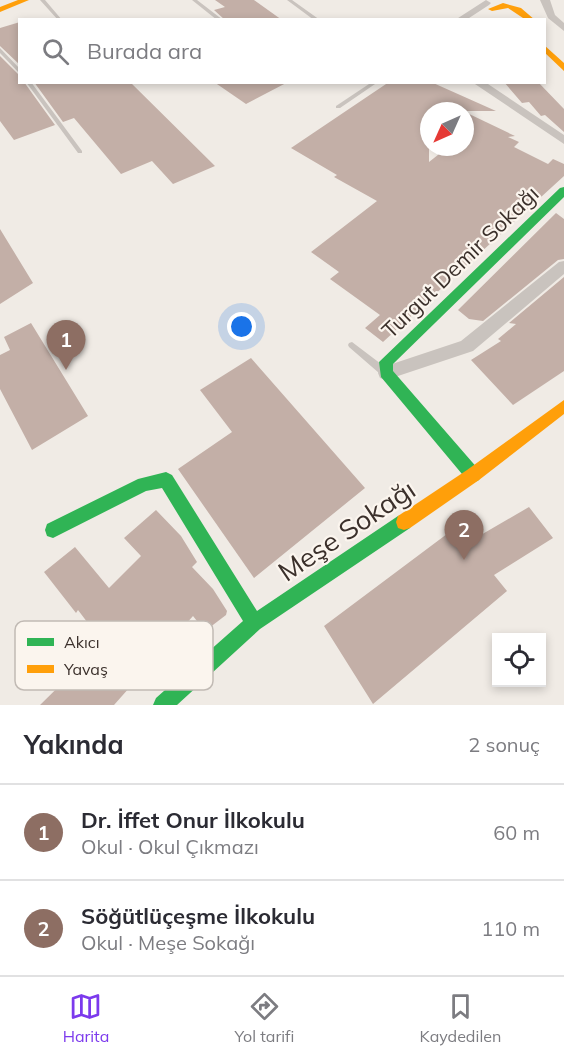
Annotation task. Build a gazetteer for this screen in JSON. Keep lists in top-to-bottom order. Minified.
{"streets":{"street":["Turgut Demir Sokağı","Meşe Sokağı"]},"crossings":[["Turgut Demir Sokağı","Meşe Sokağı"]],"legend":["Akıcı","Yavaş"],"north":"bottom left","page":{"search":"Burada ara","pins":["1","2"],"heading":["Yakında","2 sonuç"],"list":[{"mark":"1","name":"Dr. İffet Onur İlkokulu","note":"Okul · Okul Çıkmazı","value":"60 m"},{"mark":"2","name":"Söğütlüçeşme İlkokulu","note":"Okul · Meşe Sokağı","value":"110 m"}],"nav":["Harita","Yol tarifi","Kaydedilen"]}}
